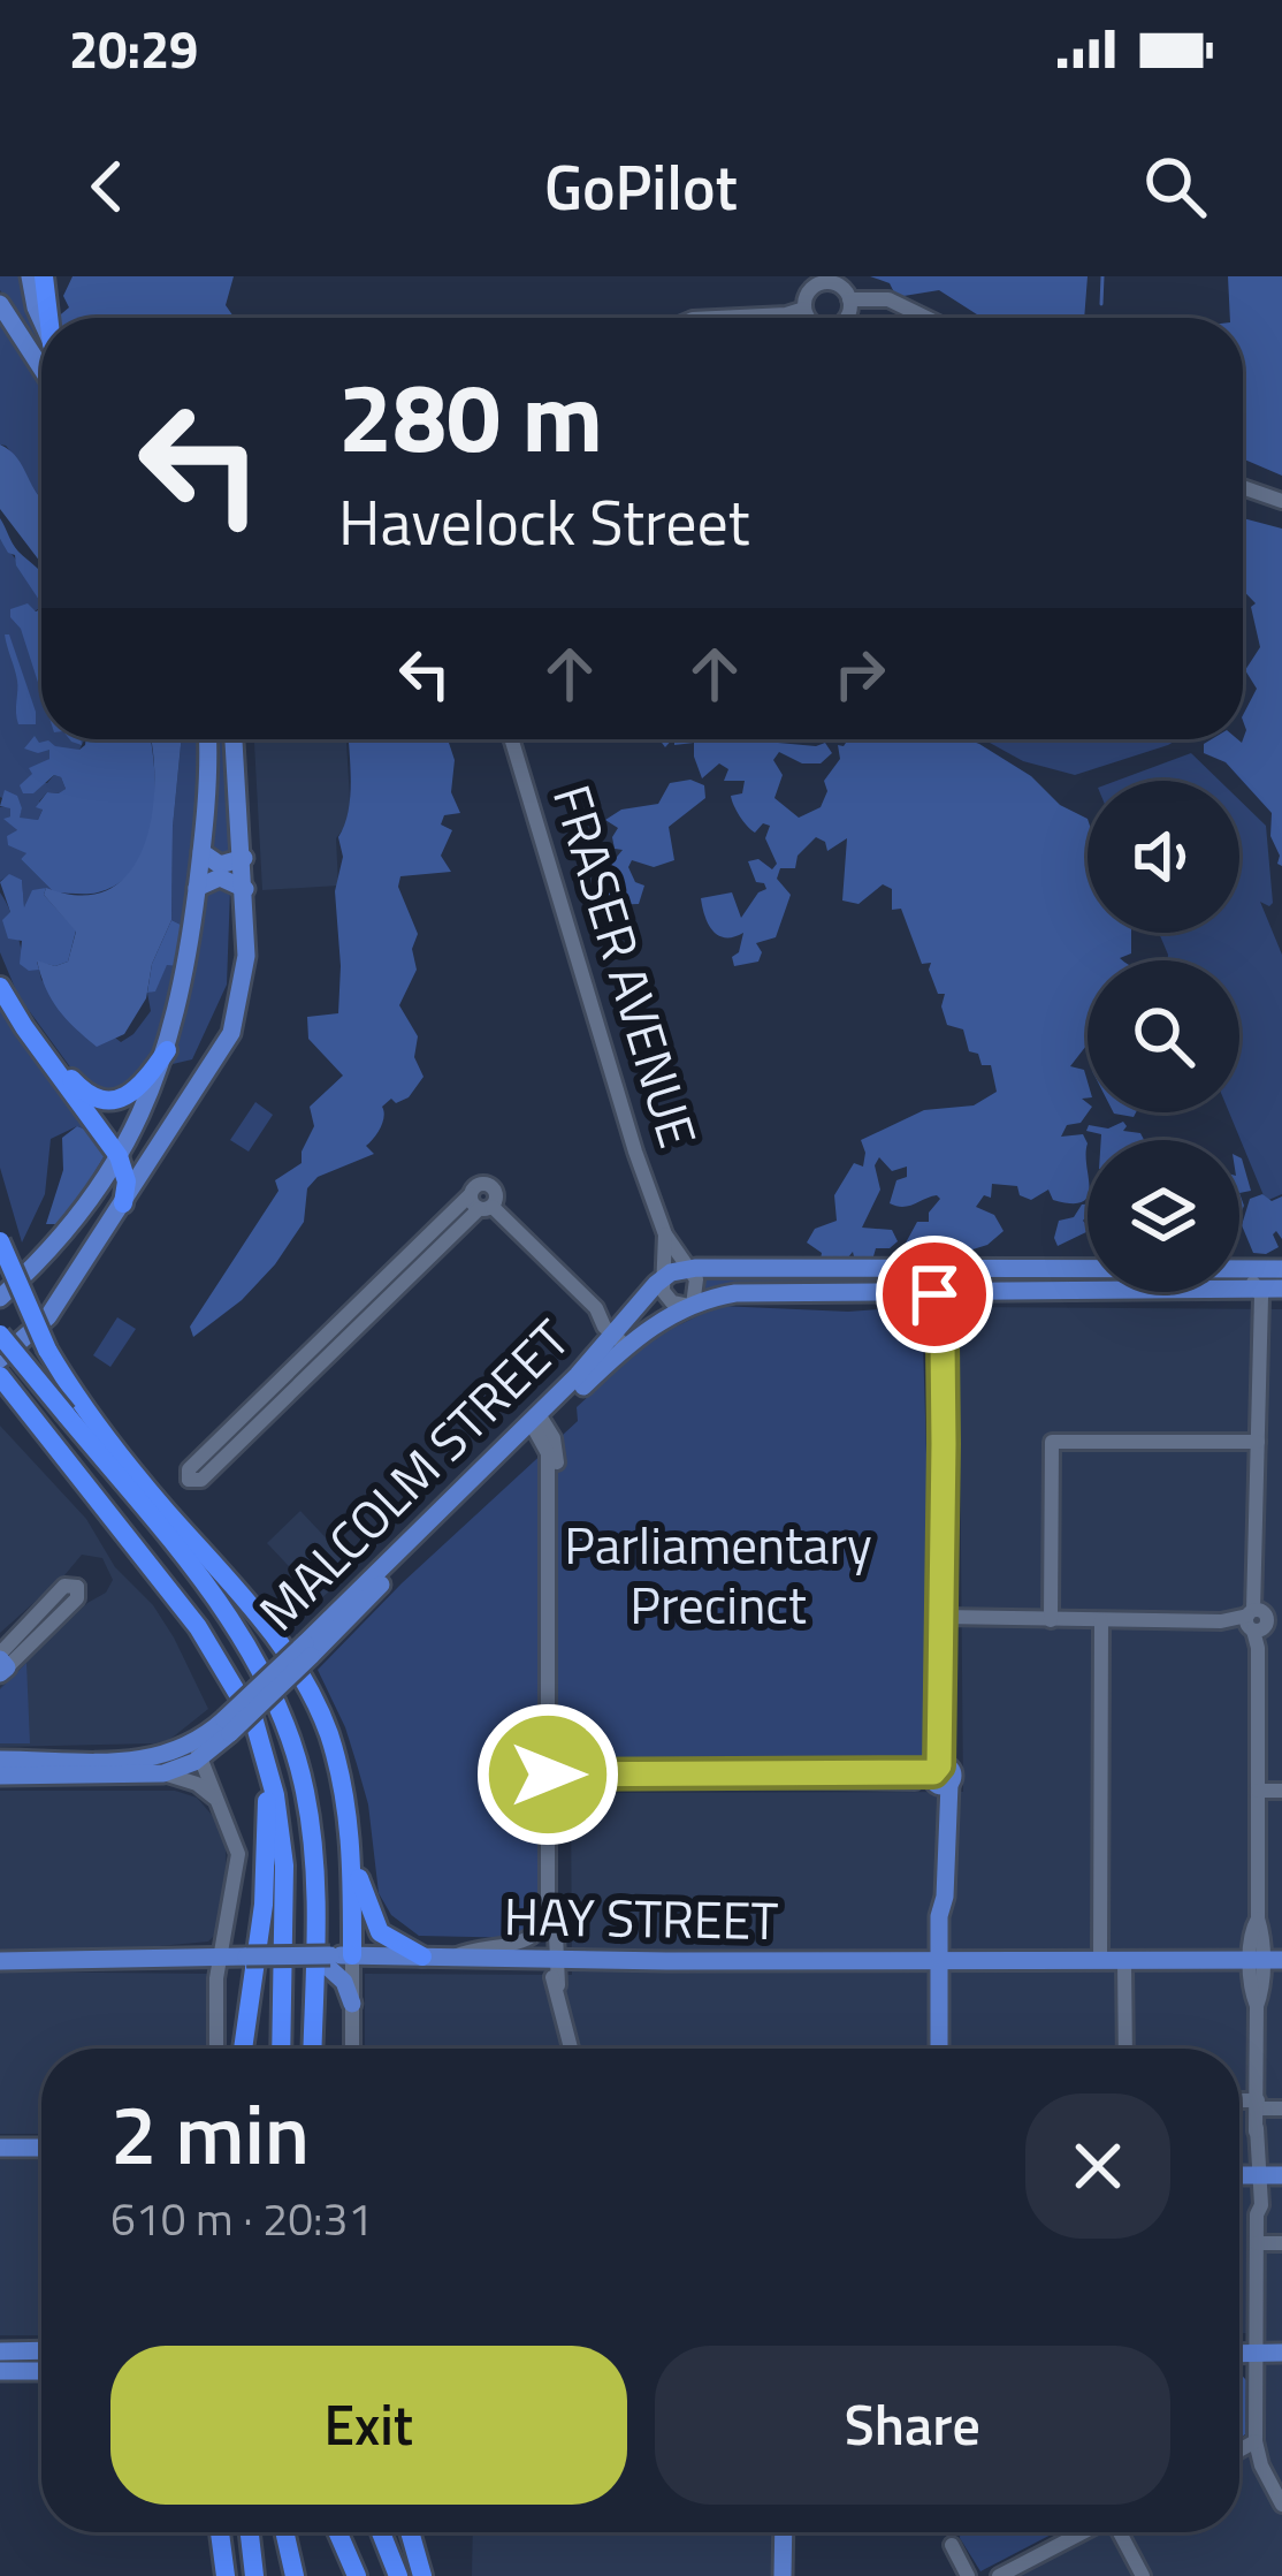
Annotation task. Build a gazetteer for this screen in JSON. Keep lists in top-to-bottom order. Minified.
{"streets":{"main road":["MALCOLM STREET","HAY STREET"],"street":["FRASER AVENUE"]},"crossings":[["FRASER AVENUE","MALCOLM STREET"]],"parks":["Parliamentary Precinct"],"page":{"status":"20:29","header":"GoPilot","turn":["280 m","Havelock Street"],"heading":["2 min","610 m · 20:31"],"buttons":["Exit","Share"]}}
